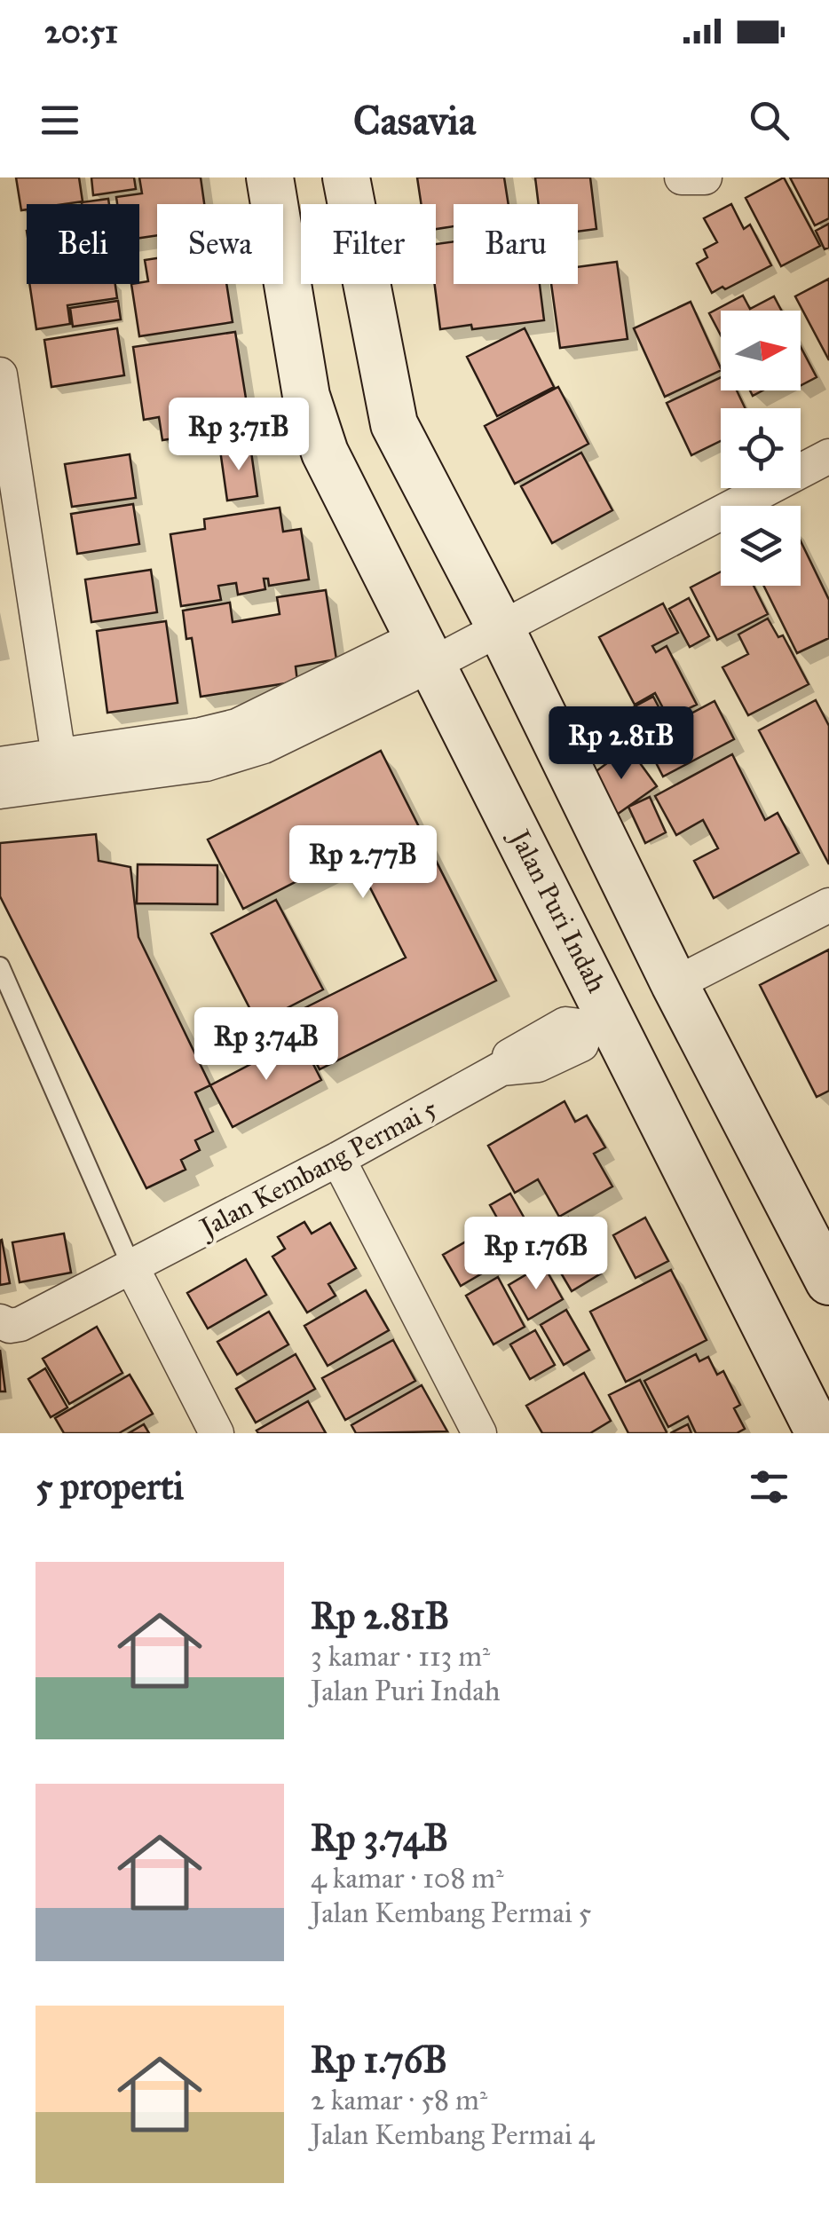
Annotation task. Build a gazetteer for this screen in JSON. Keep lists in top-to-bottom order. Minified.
{"streets":{"main road":["Jalan Puri Indah"],"street":["Jalan Kembang Permai 5"]},"crossings":[["Jalan Puri Indah","Jalan Kembang Permai 5"]],"north":"right","page":{"status":"20:51","header":"Casavia","chip":["Beli","Sewa","Filter","Baru"],"price":["Rp 3.71B","Rp 2.81B","Rp 2.77B","Rp 3.74B","Rp 1.76B"],"heading":"5 properti","list":[{"name":"Rp 2.81B","note":"3 kamar · 113 m² · Jalan Puri Indah"},{"name":"Rp 3.74B","note":"4 kamar · 108 m² · Jalan Kembang Permai 5"},{"name":"Rp 1.76B","note":"2 kamar · 58 m² · Jalan Kembang Permai 4"}]}}
